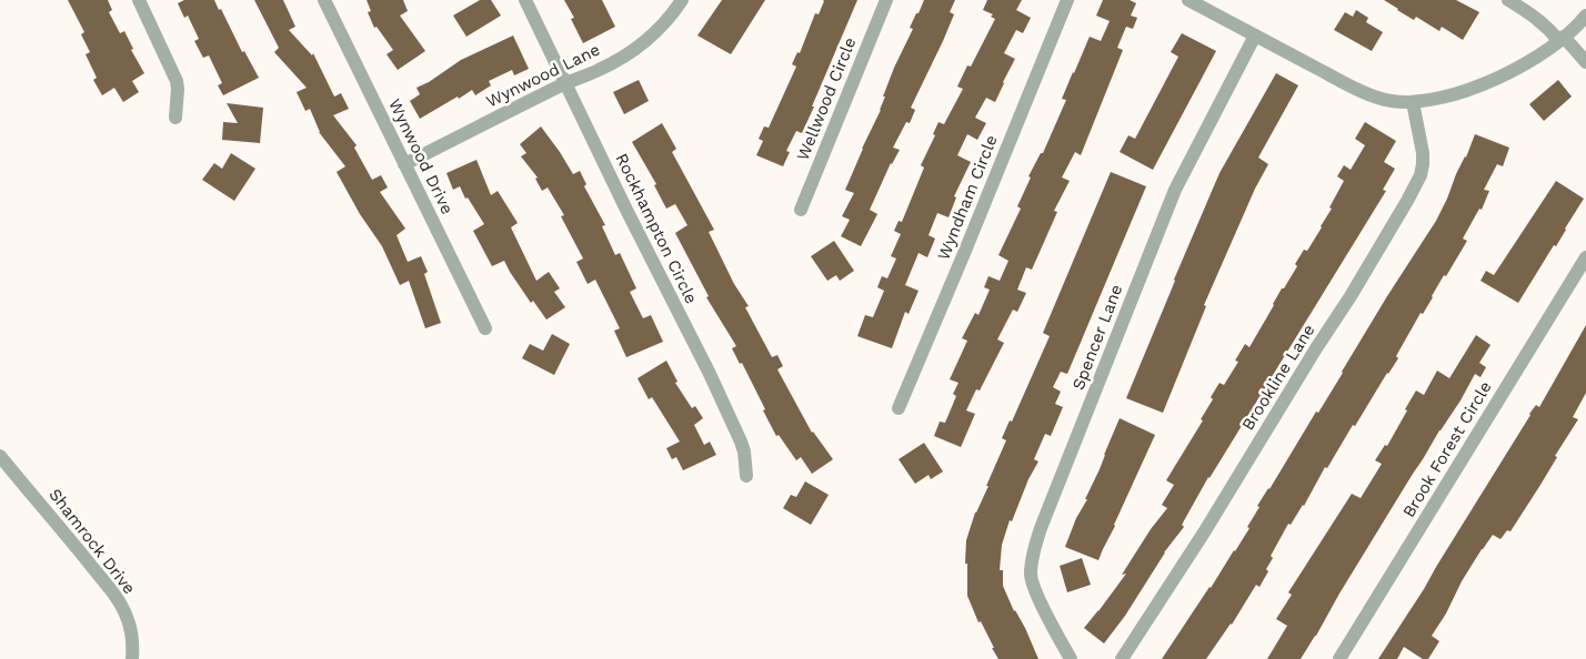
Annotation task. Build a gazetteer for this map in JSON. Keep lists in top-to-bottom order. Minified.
{"streets":{"street":["Wynwood Lane","Wellwood Circle","Wynwood Drive","Wyndham Circle","Rockhampton Circle","Spencer Lane","Brookline Lane","Brook Forest Circle","Shamrock Drive"]},"crossings":[["Wynwood Lane","Wynwood Drive"],["Wynwood Lane","Rockhampton Circle"]]}
